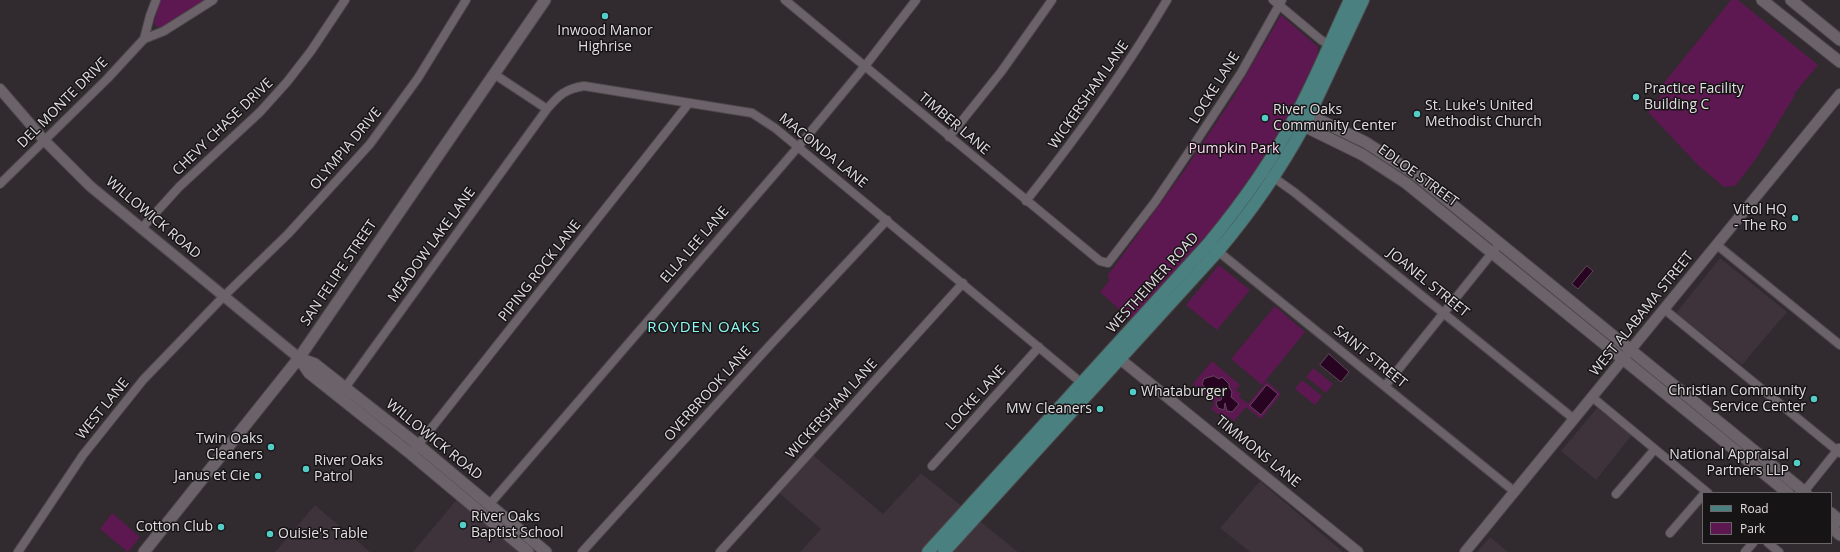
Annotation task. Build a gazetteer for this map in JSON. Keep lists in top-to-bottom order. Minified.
{"streets":{"main road":["EDLOE STREET","WILLOWICK ROAD","SAN FELIPE STREET","WESTHEIMER ROAD"],"street":["LOCKE LANE","WICKERSHAM LANE","DEL MONTE DRIVE","TIMBER LANE","CHEVY CHASE DRIVE","OLYMPIA DRIVE","MACONDA LANE","MEADOW LAKE LANE","ELLA LEE LANE","PIPING ROCK LANE","JOANEL STREET","WEST ALABAMA STREET","SAINT STREET","OVERBROOK LANE","WEST LANE","TIMMONS LANE"]},"crossings":[["LOCKE LANE","TIMBER LANE"],["LOCKE LANE","MACONDA LANE"],["WICKERSHAM LANE","TIMBER LANE"],["WICKERSHAM LANE","MACONDA LANE"],["DEL MONTE DRIVE","WILLOWICK ROAD"],["TIMBER LANE","ELLA LEE LANE"],["CHEVY CHASE DRIVE","WILLOWICK ROAD"],["OLYMPIA DRIVE","WILLOWICK ROAD"],["OLYMPIA DRIVE","WEST LANE"],["MACONDA LANE","MEADOW LAKE LANE"],["MACONDA LANE","ELLA LEE LANE"],["MACONDA LANE","PIPING ROCK LANE"],["MACONDA LANE","WESTHEIMER ROAD"],["MACONDA LANE","OVERBROOK LANE"],["EDLOE STREET","WESTHEIMER ROAD"],["EDLOE STREET","WEST ALABAMA STREET"],["WILLOWICK ROAD","MEADOW LAKE LANE"],["WILLOWICK ROAD","ELLA LEE LANE"],["WILLOWICK ROAD","PIPING ROCK LANE"],["WILLOWICK ROAD","SAN FELIPE STREET"],["WILLOWICK ROAD","WEST LANE"],["WESTHEIMER ROAD","JOANEL STREET"],["WESTHEIMER ROAD","SAINT STREET"],["WESTHEIMER ROAD","TIMMONS LANE"],["JOANEL STREET","WEST ALABAMA STREET"],["WEST ALABAMA STREET","SAINT STREET"]],"districts":["ROYDEN OAKS"],"parks":["Pumpkin Park"],"places":["Inwood Manor Highrise","Practice Facility Building C","St. Luke's United Methodist Church","River Oaks Community Center","Vitol HQ - The Ro","Whataburger","Christian Community Service Center","MW Cleaners","Twin Oaks Cleaners","National Appraisal Partners LLP","River Oaks Patrol","Janus et Cie","River Oaks Baptist School","Cotton Club","Ouisie's Table"],"legend":["Road","Park"]}
